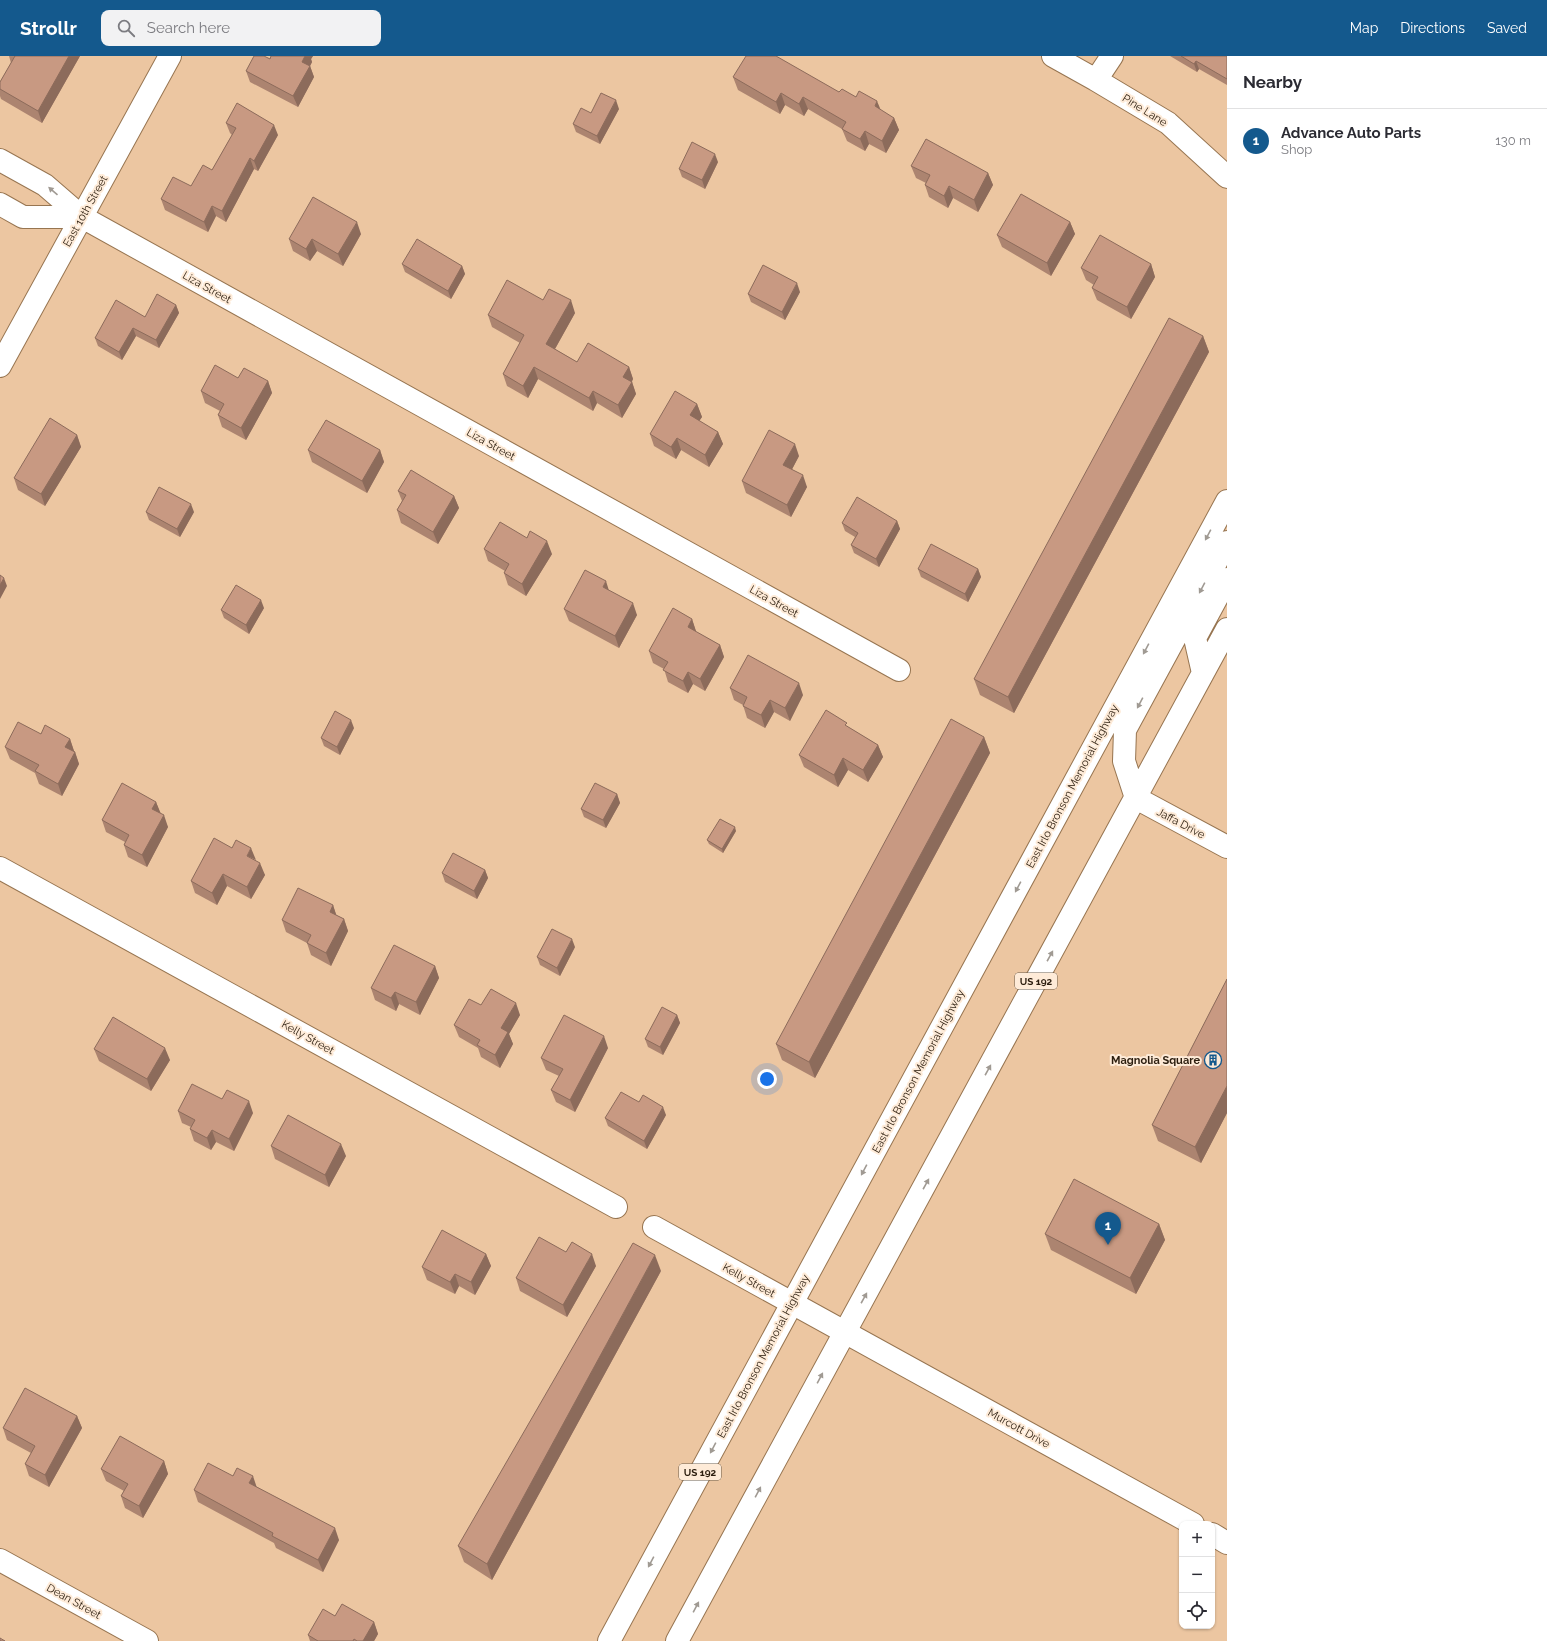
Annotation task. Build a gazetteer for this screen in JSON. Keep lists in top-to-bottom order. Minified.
{"streets":{"main road":["Pine Lane","East 10th Street","Liza Street","East Irlo Bronson Memorial Highway","Jaffa Drive","US 192","Kelly Street","Murcott Drive","Dean Street"]},"crossings":[["East 10th Street","Liza Street"],["East Irlo Bronson Memorial Highway","Kelly Street"],["Jaffa Drive","US 192"],["US 192","Kelly Street"],["US 192","Murcott Drive"],["Kelly Street","Murcott Drive"]],"places":{"building":["Magnolia Square"]},"page":{"header":"Strollr","search":"Search here","nav":["Map","Directions","Saved"],"heading":"Nearby","list":[{"mark":"1","name":"Advance Auto Parts","note":"Shop","value":"130 m"}],"pins":"1","map_buttons":["+","−"]}}
